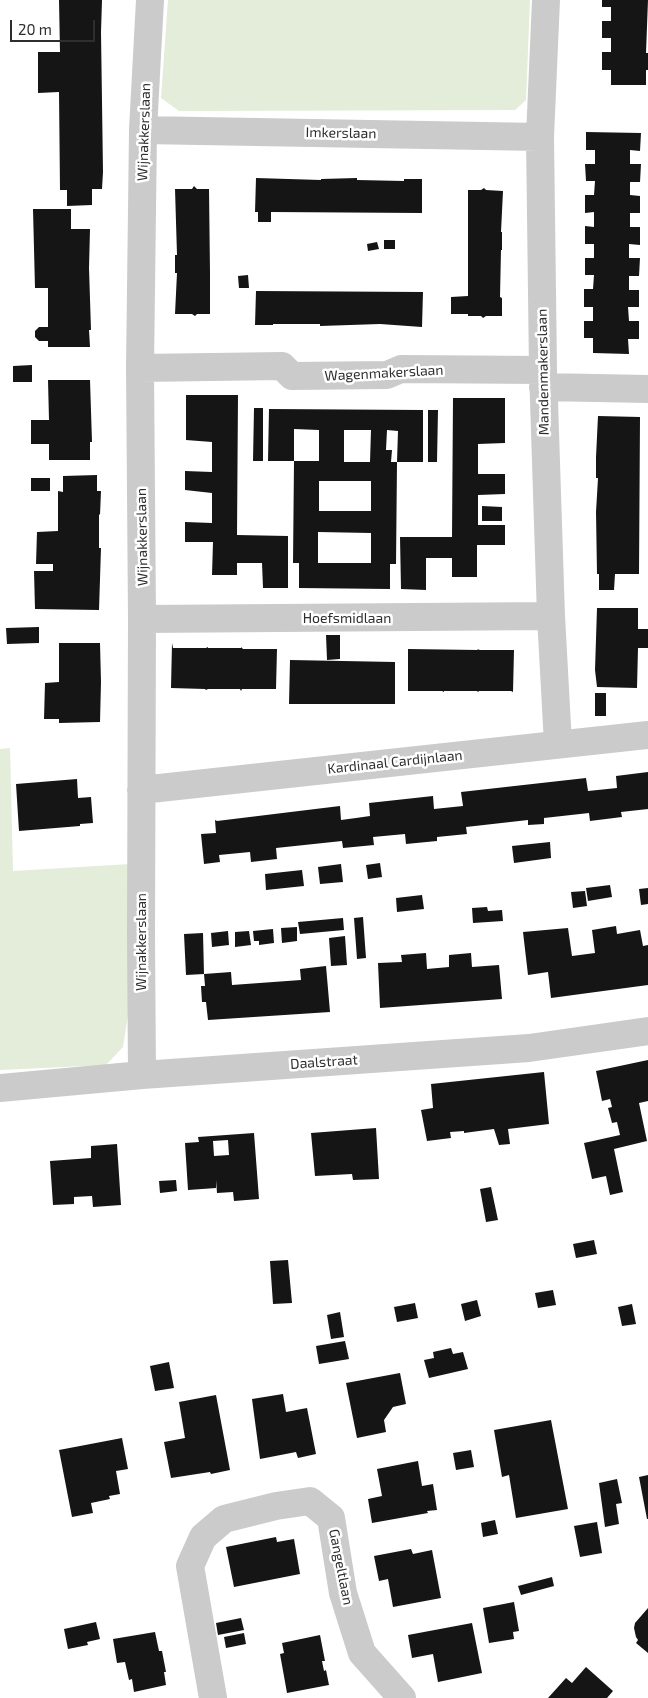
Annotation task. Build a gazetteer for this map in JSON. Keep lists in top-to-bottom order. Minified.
{"streets":{"street":["Wijnakkerslaan","Imkerslaan","Mandenmakerslaan","Wagenmakerslaan","Hoefsmidlaan","Kardinaal Cardijnlaan","Daalstraat","Gangeltlaan"]},"crossings":[["Wijnakkerslaan","Imkerslaan"],["Wijnakkerslaan","Wagenmakerslaan"],["Wijnakkerslaan","Hoefsmidlaan"],["Wijnakkerslaan","Kardinaal Cardijnlaan"],["Wijnakkerslaan","Daalstraat"],["Imkerslaan","Mandenmakerslaan"],["Mandenmakerslaan","Wagenmakerslaan"],["Mandenmakerslaan","Hoefsmidlaan"],["Mandenmakerslaan","Kardinaal Cardijnlaan"]],"scale_bar":"20 m"}
